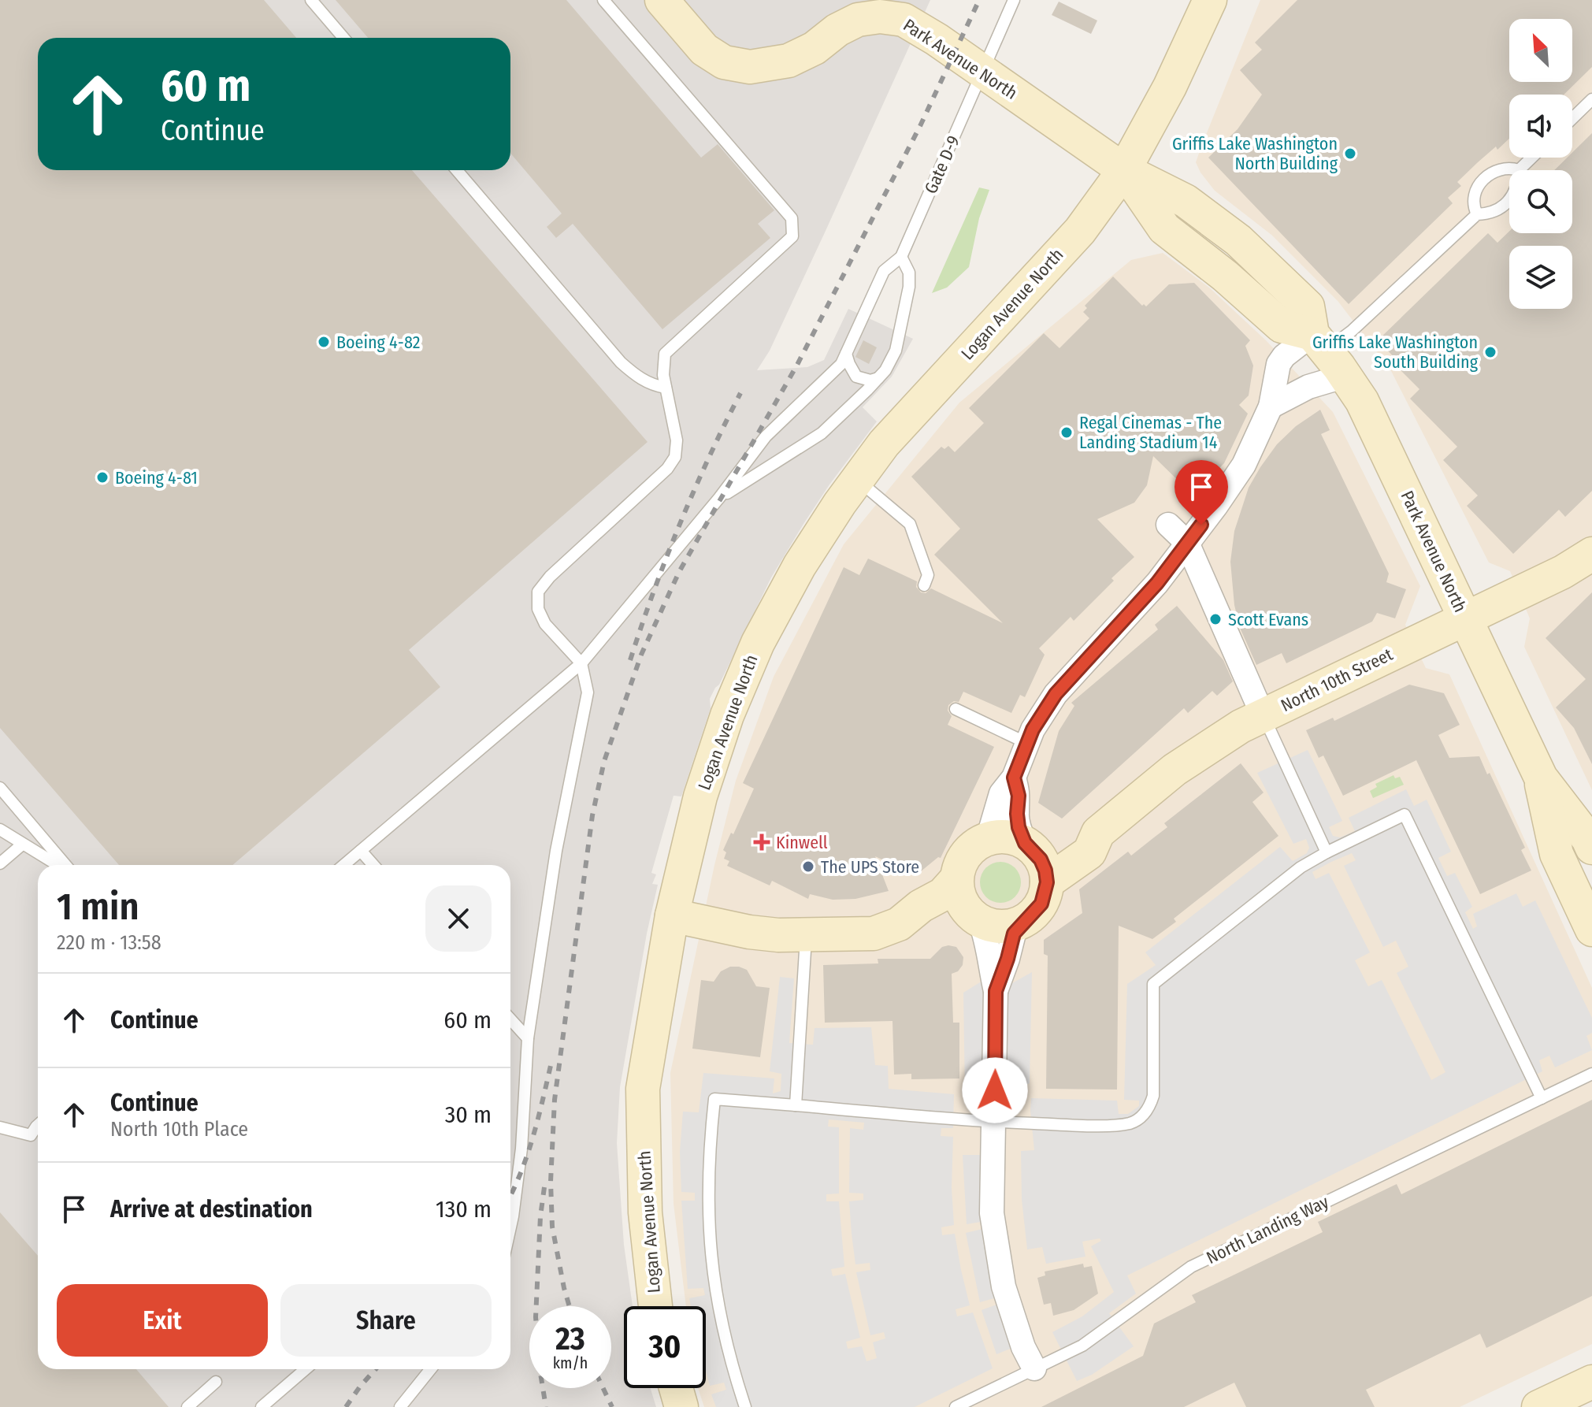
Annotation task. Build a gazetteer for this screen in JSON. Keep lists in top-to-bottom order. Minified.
{"streets":{"street":["Park Avenue North","Logan Avenue North","North 10th Street"],"lane":["Gate D-9","North Landing Way"]},"crossings":[["Park Avenue North","Gate D-9"],["Park Avenue North","Logan Avenue North"],["Park Avenue North","North 10th Street"]],"places":{"other":["Griffis Lake Washington North Building","Boeing 4-82","Griffis Lake Washington South Building","Regal Cinemas - The Landing Stadium 14","Boeing 4-81","Scott Evans","The UPS Store"],"health":["Kinwell"]},"north":"top left","page":{"turn":["60 m","Continue"],"heading":["1 min","220 m · 13:58"],"list":[{"name":"Continue","value":"60 m"},{"name":"Continue","note":"North 10th Place","value":"30 m"},{"name":"Arrive at destination","value":"130 m"}],"buttons":["Exit","Share"],"speed":"23 km/h","limit":"30"}}
